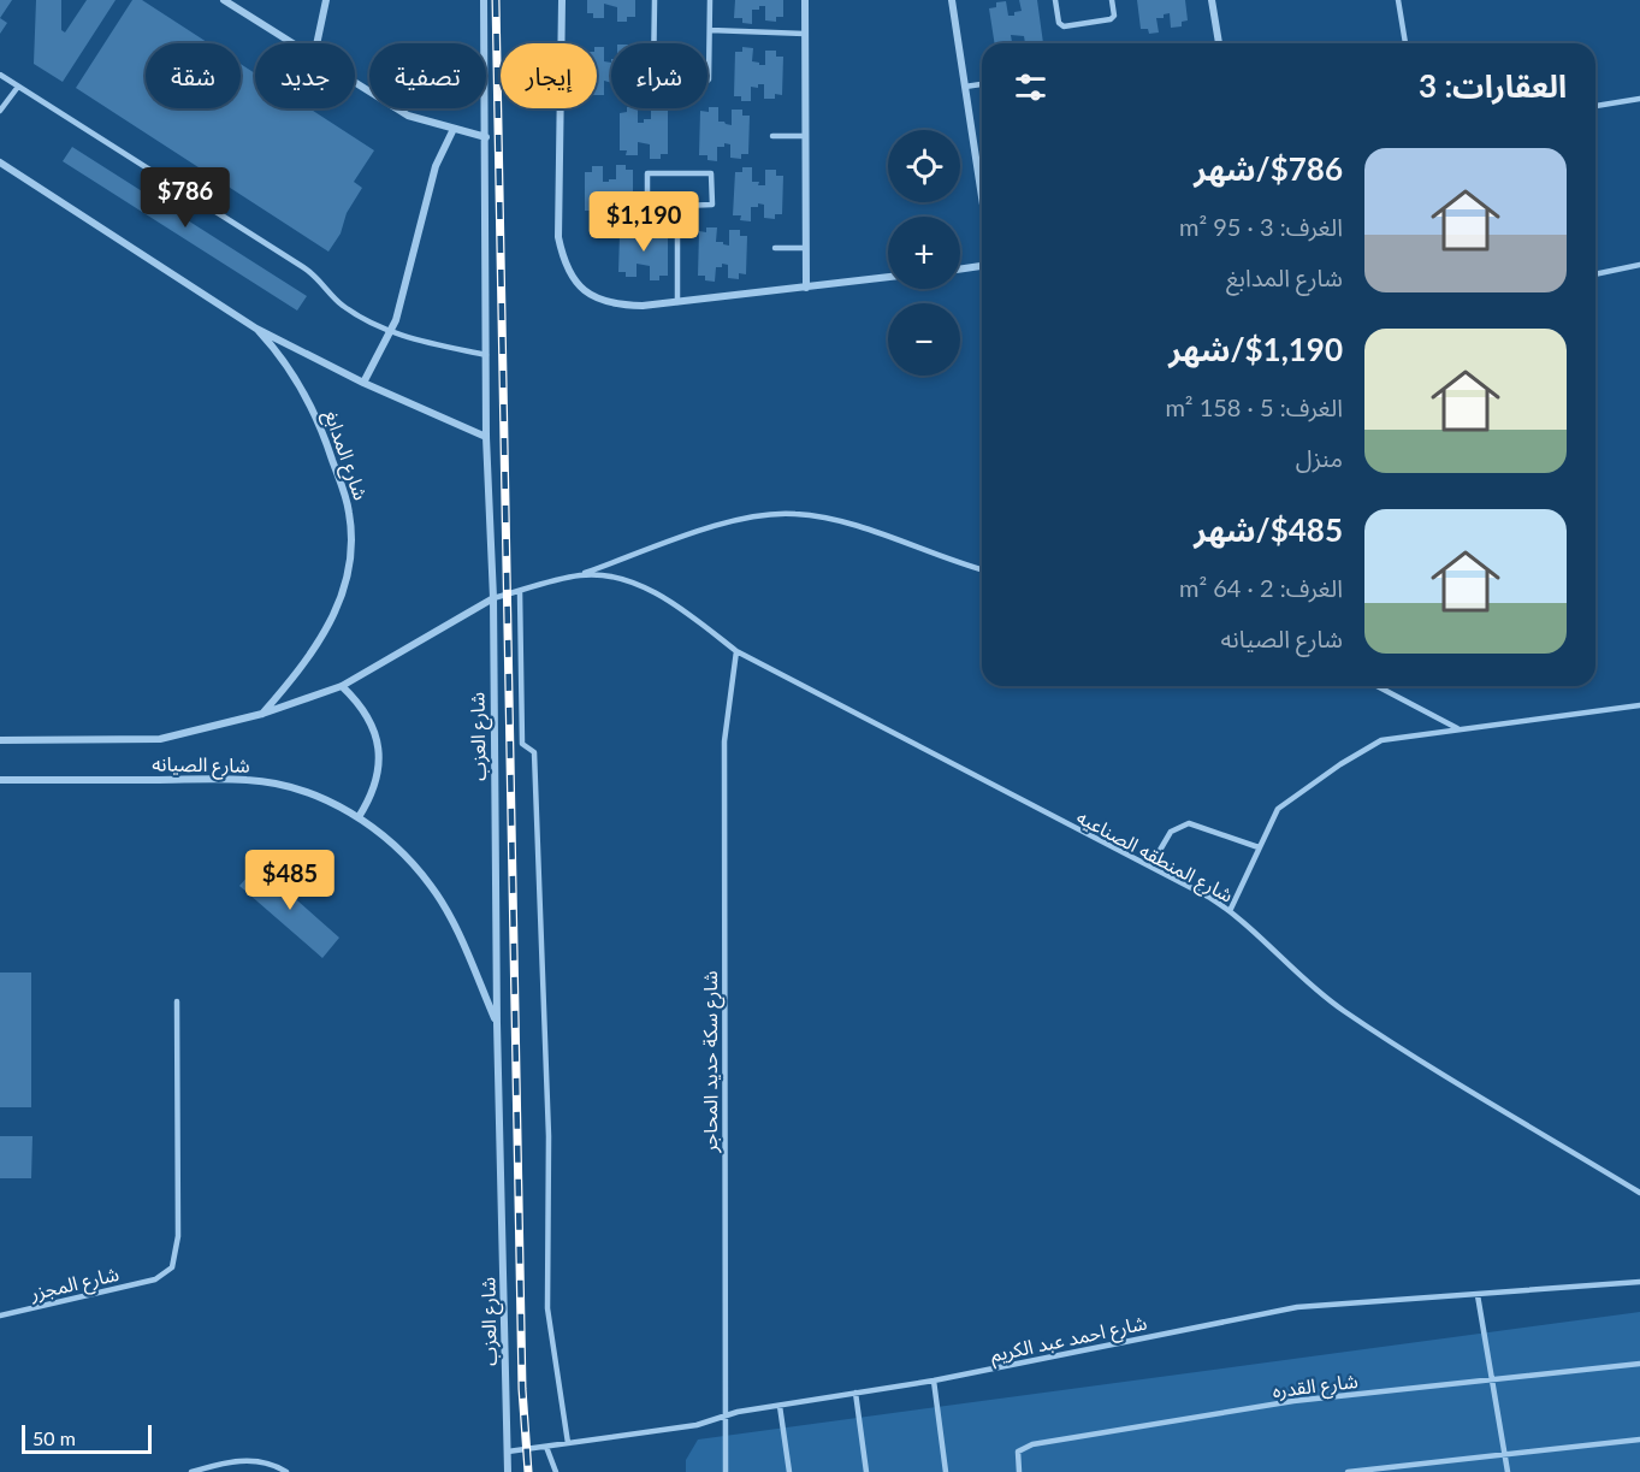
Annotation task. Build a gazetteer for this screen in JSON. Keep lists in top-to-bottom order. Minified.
{"streets":{"street":["شارع المدابغ","شارع العزب","شارع الصيانه"],"lane":["شارع المنطقه الصناعيه","شارع سكة حديد المحاجر","شارع المجزر","شارع احمد عبد الكريم","شارع القدره"]},"crossings":[["شارع المدابغ","شارع العزب"],["شارع المدابغ","شارع الصيانه"],["شارع العزب","شارع الصيانه"],["شارع العزب","شارع احمد عبد الكريم"],["شارع المنطقه الصناعيه","شارع سكة حديد المحاجر"],["شارع سكة حديد المحاجر","شارع احمد عبد الكريم"]],"scale_bar":"50 m","page":{"chip":["شراء","إيجار","تصفية","جديد","شقة"],"heading":"العقارات: 3","map_buttons":["+","−"],"list":[{"name":"$786/شهر","note":"الغرف: 3 · 95 m² · شارع المدابغ"},{"name":"$1,190/شهر","note":"الغرف: 5 · 158 m² · منزل"},{"name":"$485/شهر","note":"الغرف: 2 · 64 m² · شارع الصيانه"}],"price":["$786","$1,190","$485"],"scale":"50 m"}}
